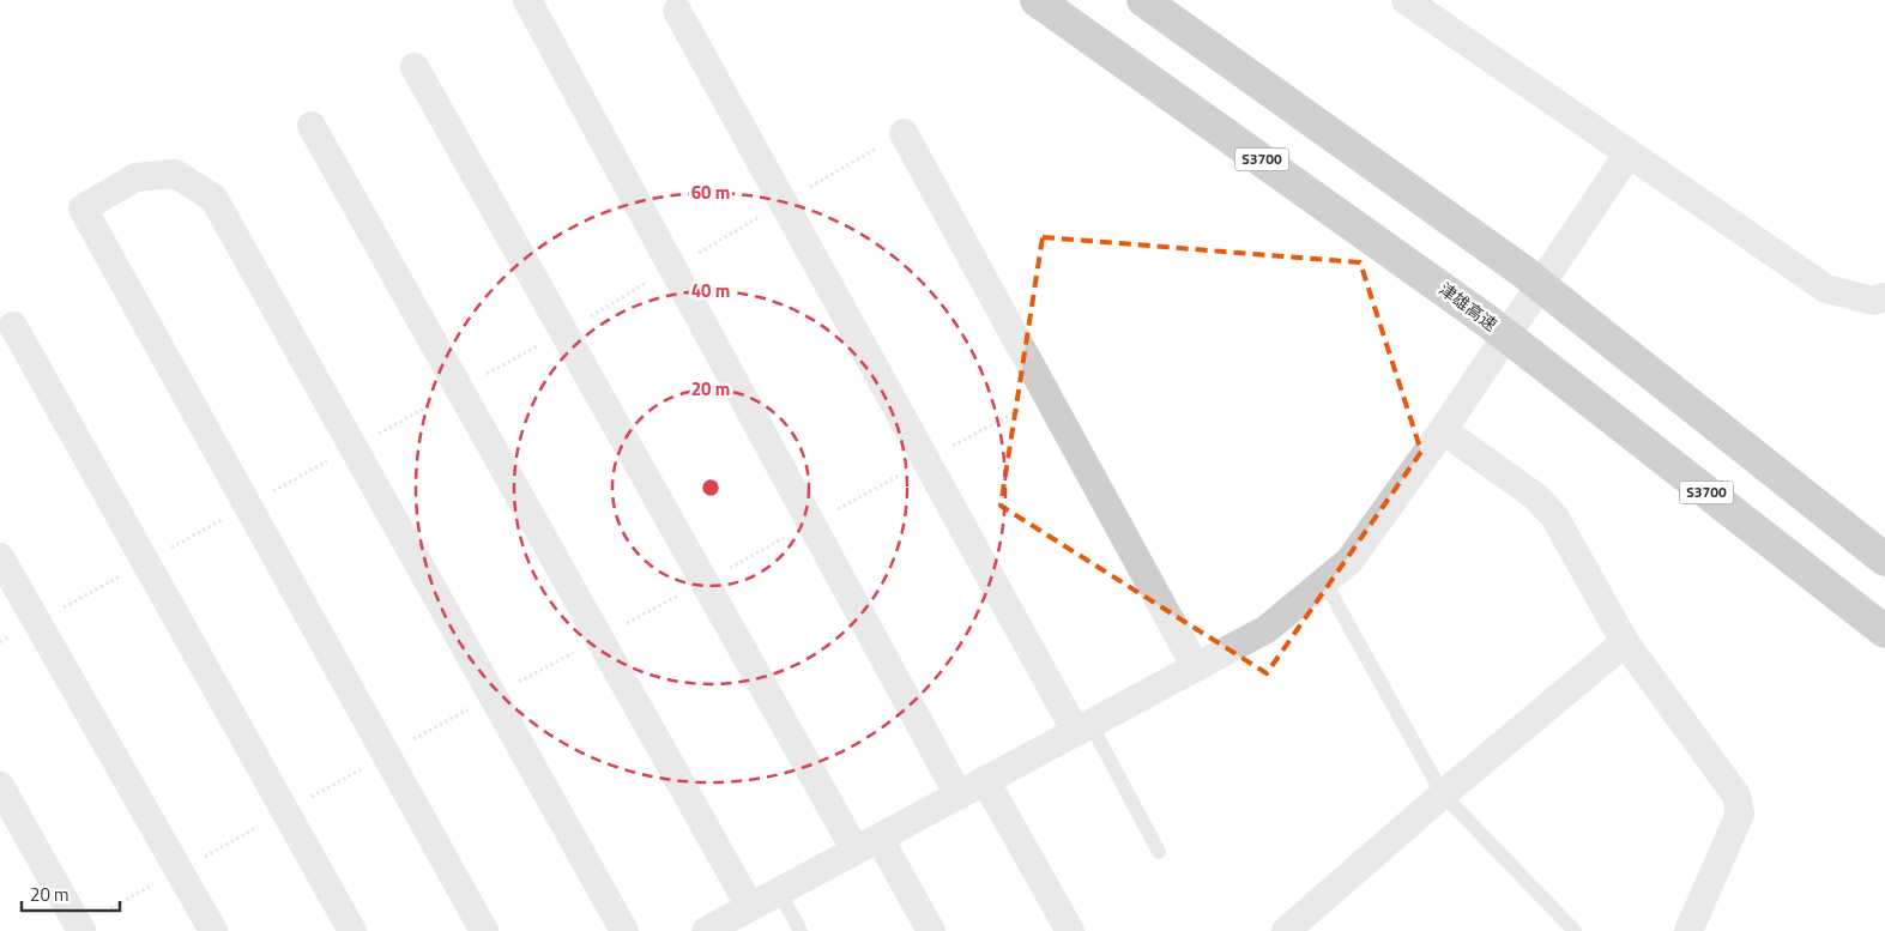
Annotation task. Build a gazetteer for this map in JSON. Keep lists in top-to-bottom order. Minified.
{"streets":{"highway":["S3700","津雄高速"]},"scale_bar":"20 m","rings":["60 m","40 m","20 m"]}
